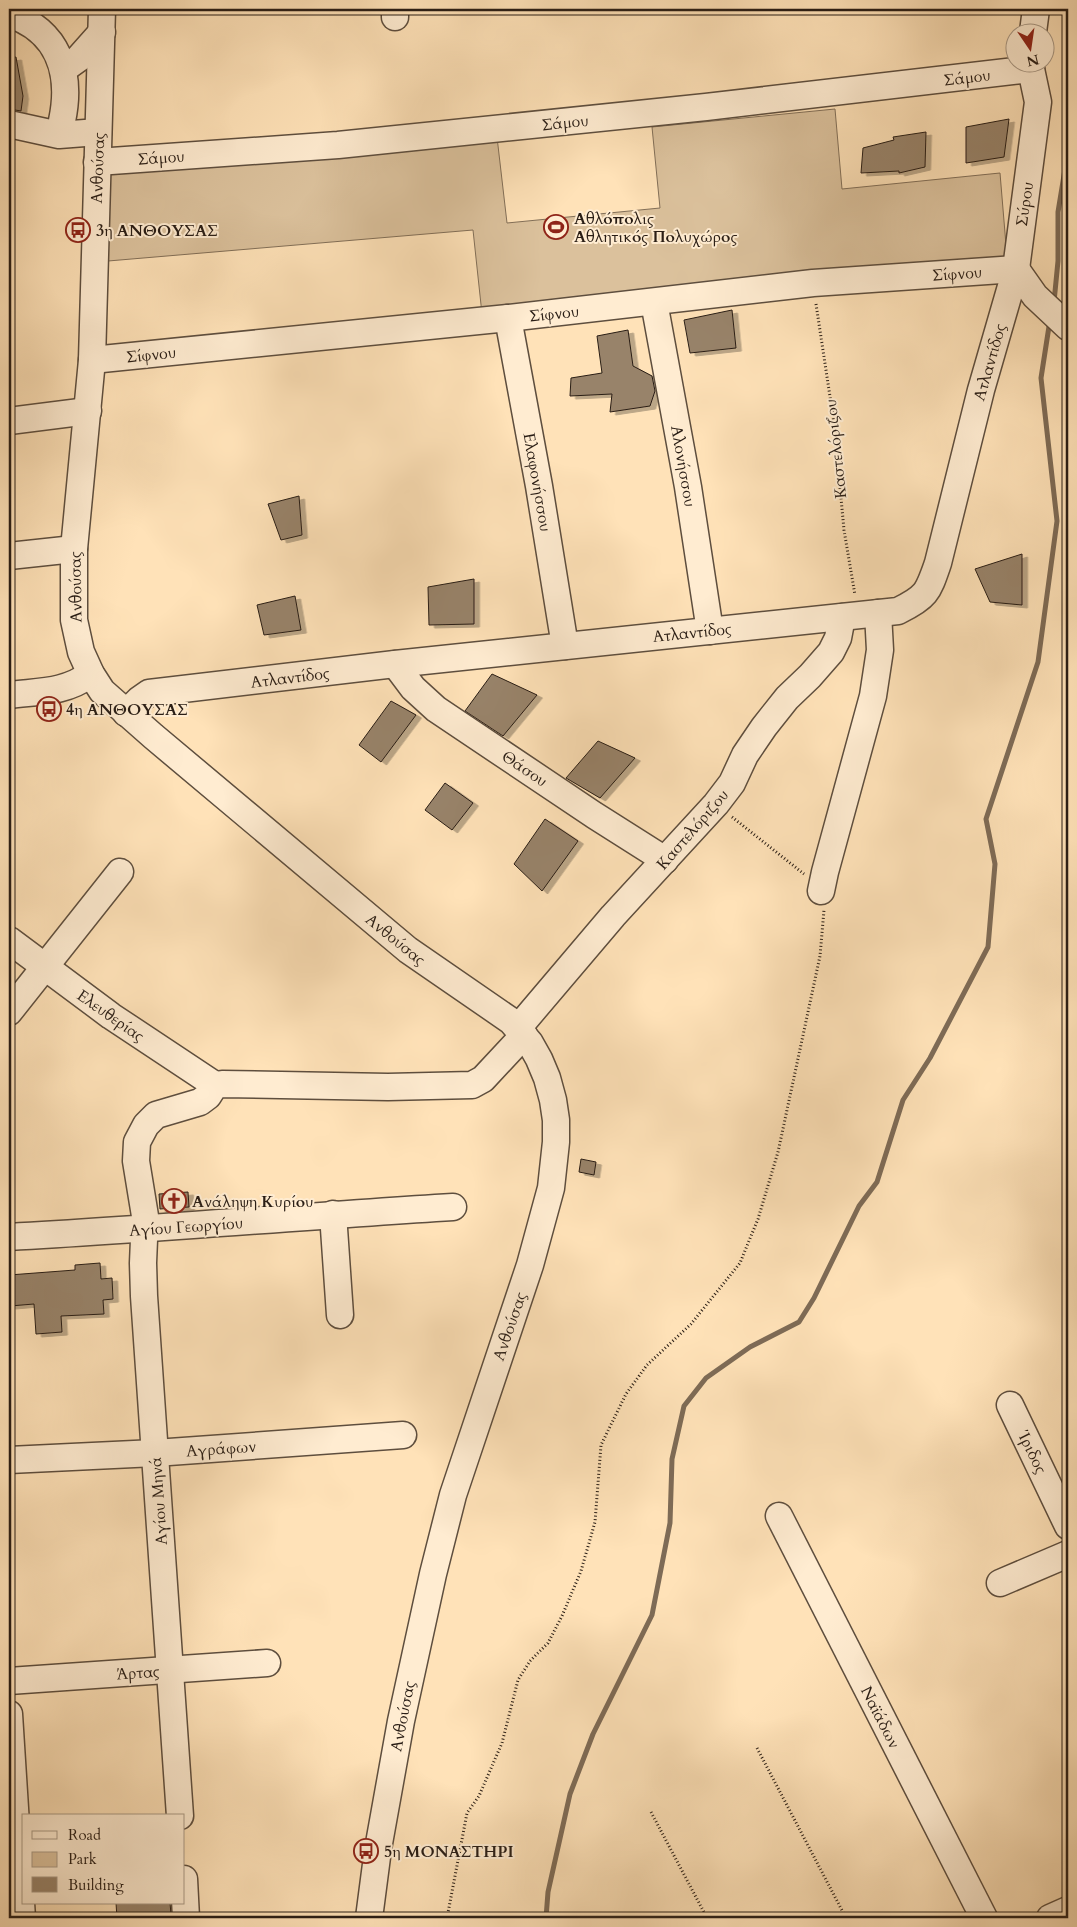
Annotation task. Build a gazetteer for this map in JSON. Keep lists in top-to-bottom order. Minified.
{"streets":{"street":["Σάμου","Ανθούσας","Σύρου","Σίφνου","Ατλαντίδος","Καστελόριζου","Αλονήσσου","Ελαφονήσσου","Θάσου","Ελευθερίας","Αγίου Γεωργίου","Αγράφων","Ίριδος","Αγίου Μηνά","Άρτας","Ναϊάδων"]},"crossings":[["Σάμου","Ανθούσας"],["Ανθούσας","Σίφνου"],["Ανθούσας","Ατλαντίδος"],["Ανθούσας","Καστελόριζου"],["Σύρου","Σίφνου"],["Σύρου","Ατλαντίδος"],["Σίφνου","Ατλαντίδος"],["Σίφνου","Καστελόριζου"],["Σίφνου","Αλονήσσου"],["Σίφνου","Ελαφονήσσου"],["Ατλαντίδος","Καστελόριζου"],["Ατλαντίδος","Αλονήσσου"],["Ατλαντίδος","Ελαφονήσσου"],["Ατλαντίδος","Θάσου"],["Καστελόριζου","Θάσου"],["Καστελόριζου","Ελευθερίας"],["Καστελόριζου","Αγίου Μηνά"],["Ελευθερίας","Αγίου Μηνά"],["Αγίου Γεωργίου","Αγίου Μηνά"],["Αγράφων","Αγίου Μηνά"],["Αγίου Μηνά","Άρτας"]],"places":{"sports":["Αθλόπολις Αθλητικός Πολυχώρος"],"bus stop":["3η ΑΝΘΟΥΣΑΣ","4η ΑΝΘΟΥΣΑΣ","5η ΜΟΝΑΣΤΗΡΙ"],"church":["Ανάληψη Κυρίου"]},"legend":["Road","Park","Building"],"north":"bottom"}
